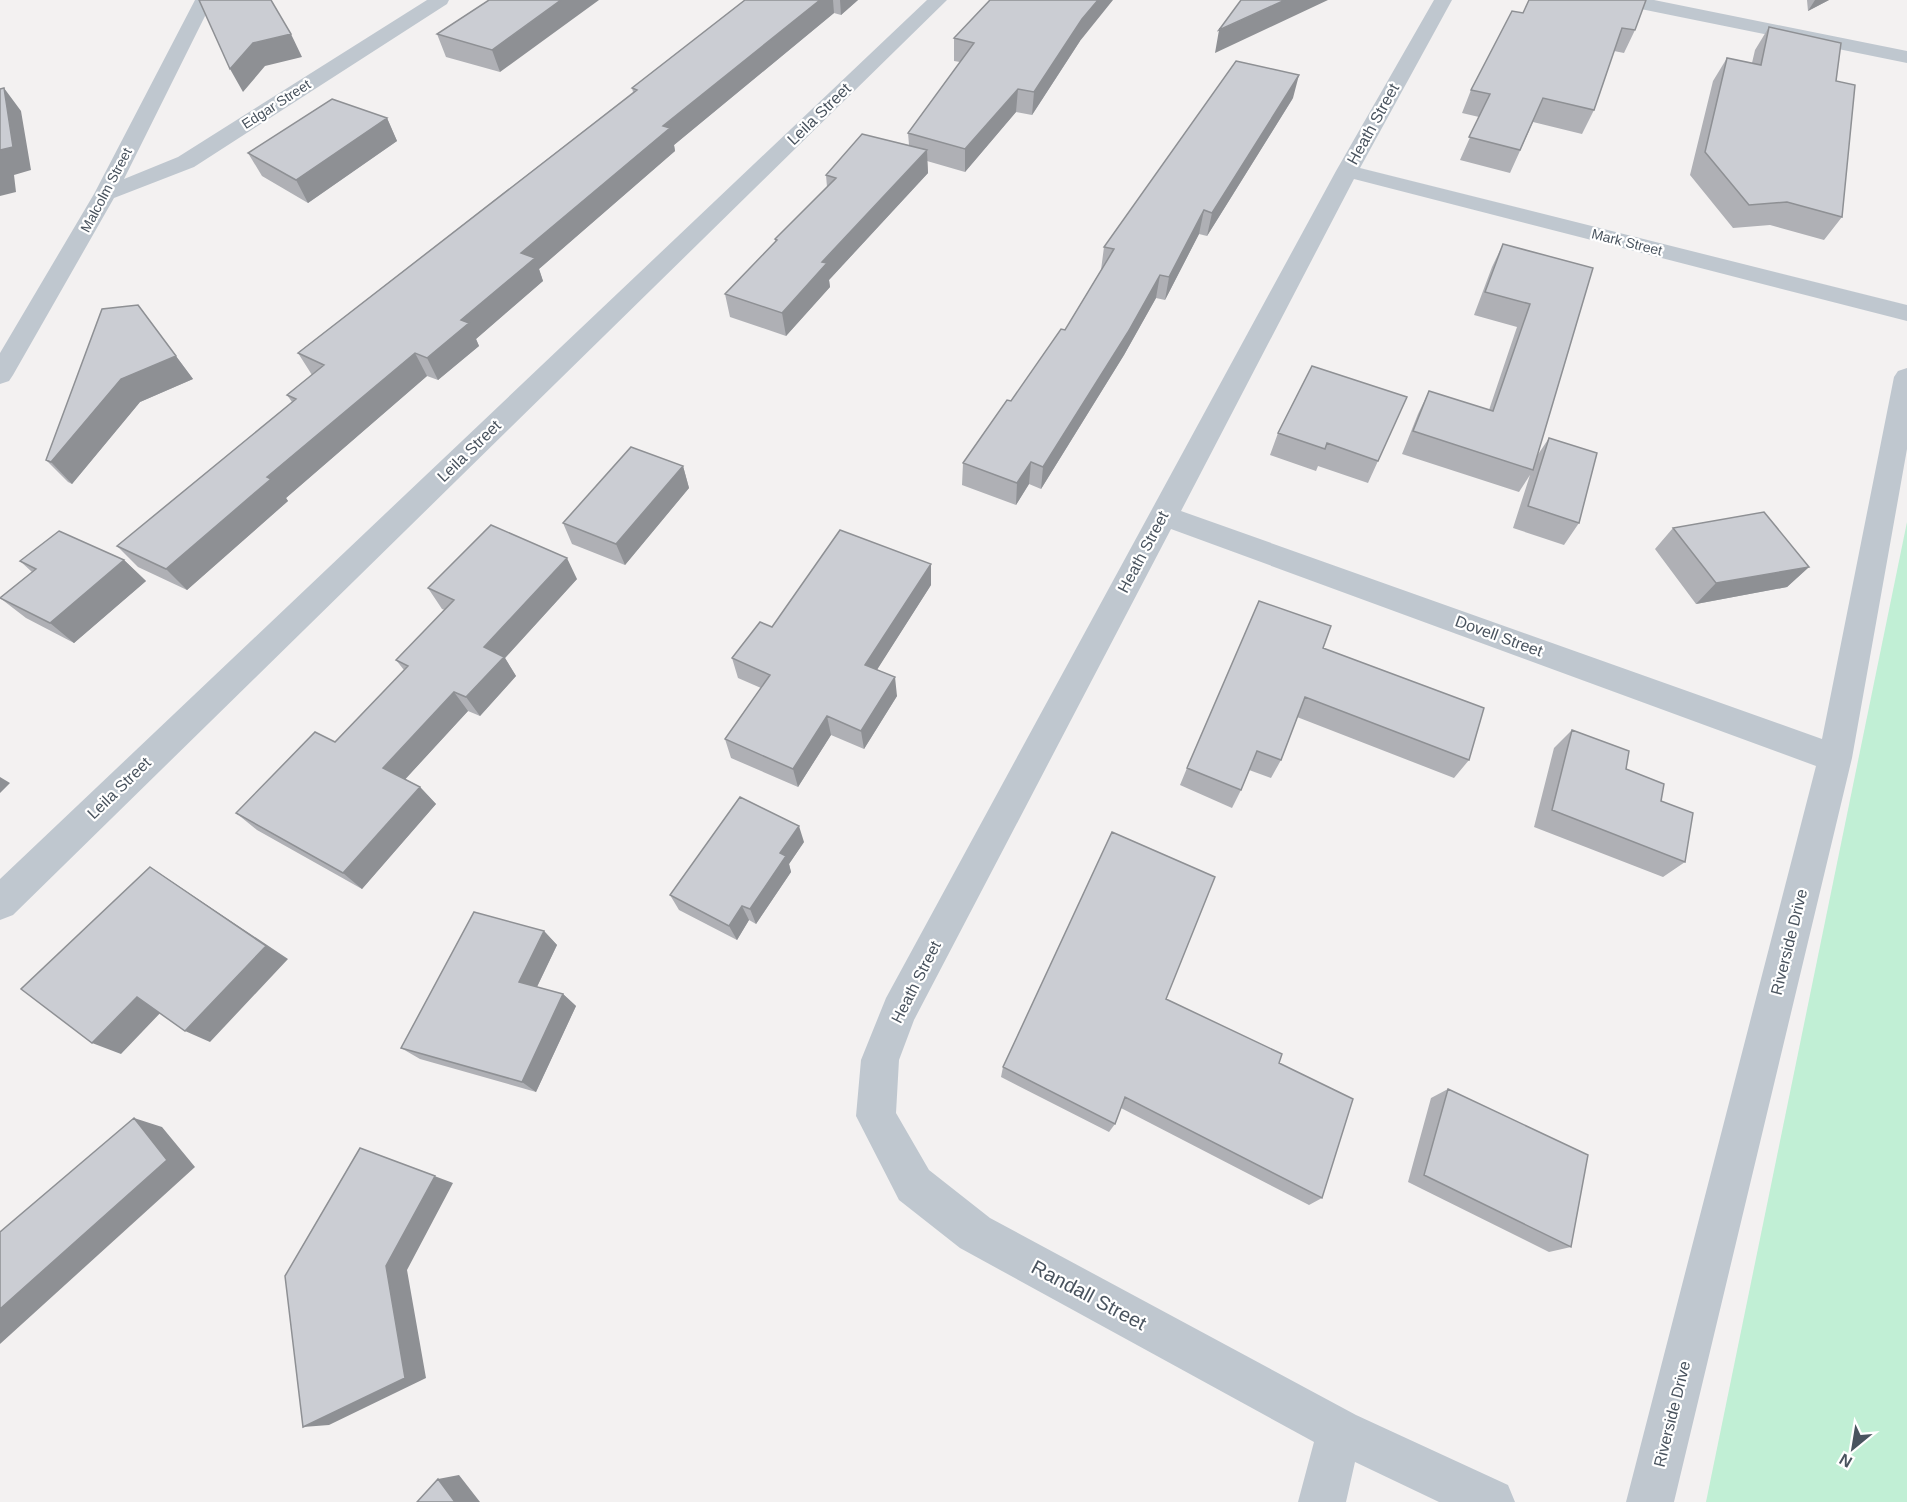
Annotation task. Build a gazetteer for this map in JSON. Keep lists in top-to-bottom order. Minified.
{"streets":{"street":["Edgar Street","Leila Street","Heath Street","Malcolm Street","Mark Street","Dovell Street","Riverside Drive","Randall Street"]},"crossings":[["Edgar Street","Malcolm Street"],["Heath Street","Mark Street"],["Heath Street","Dovell Street"],["Heath Street","Randall Street"],["Dovell Street","Riverside Drive"]],"north":"bottom left"}
